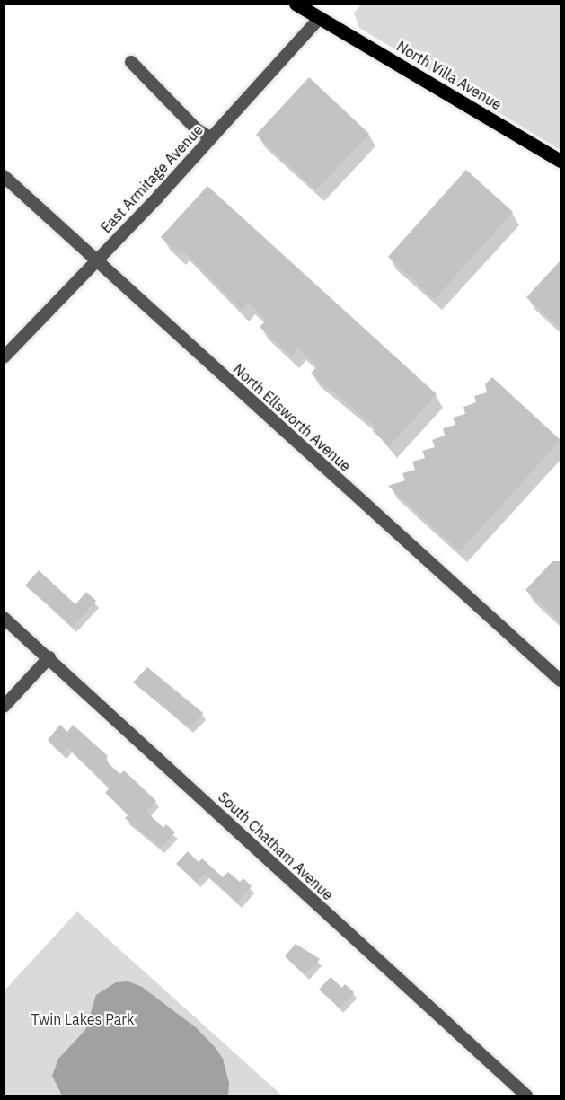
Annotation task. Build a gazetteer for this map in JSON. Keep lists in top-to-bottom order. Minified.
{"streets":{"main road":["North Villa Avenue"],"street":["East Armitage Avenue","North Ellsworth Avenue","South Chatham Avenue"]},"crossings":[["North Villa Avenue","East Armitage Avenue"],["East Armitage Avenue","North Ellsworth Avenue"]],"parks":["Twin Lakes Park"]}
